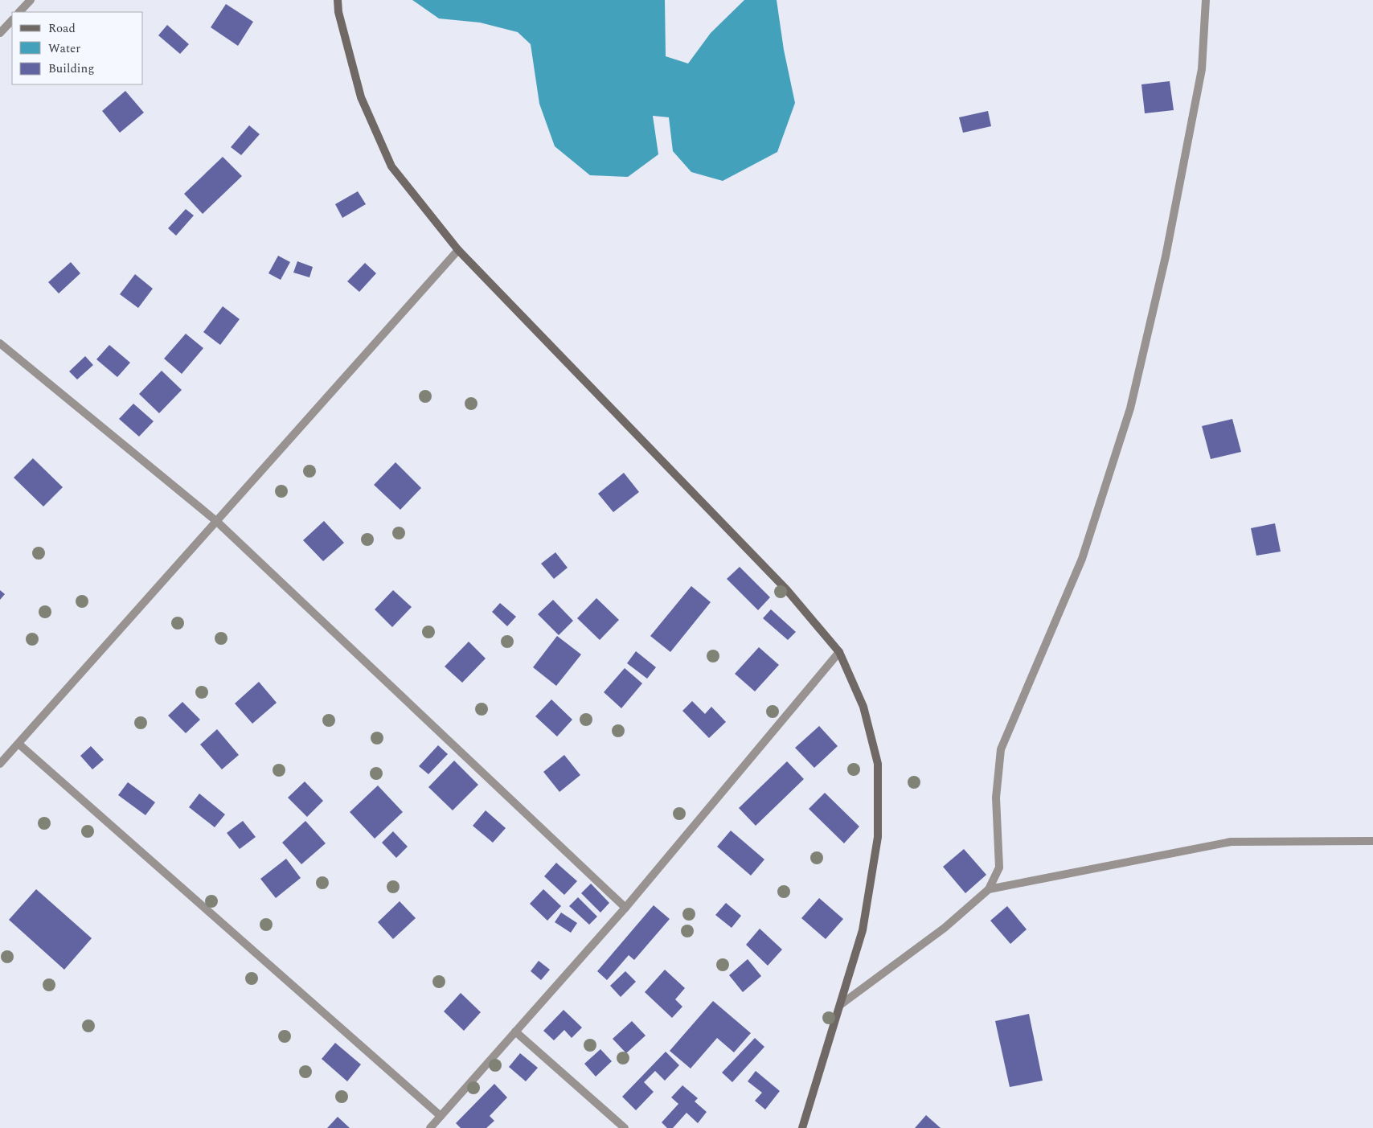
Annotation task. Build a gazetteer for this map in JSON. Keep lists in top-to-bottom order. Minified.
{"legend":["Road","Water","Building"]}
